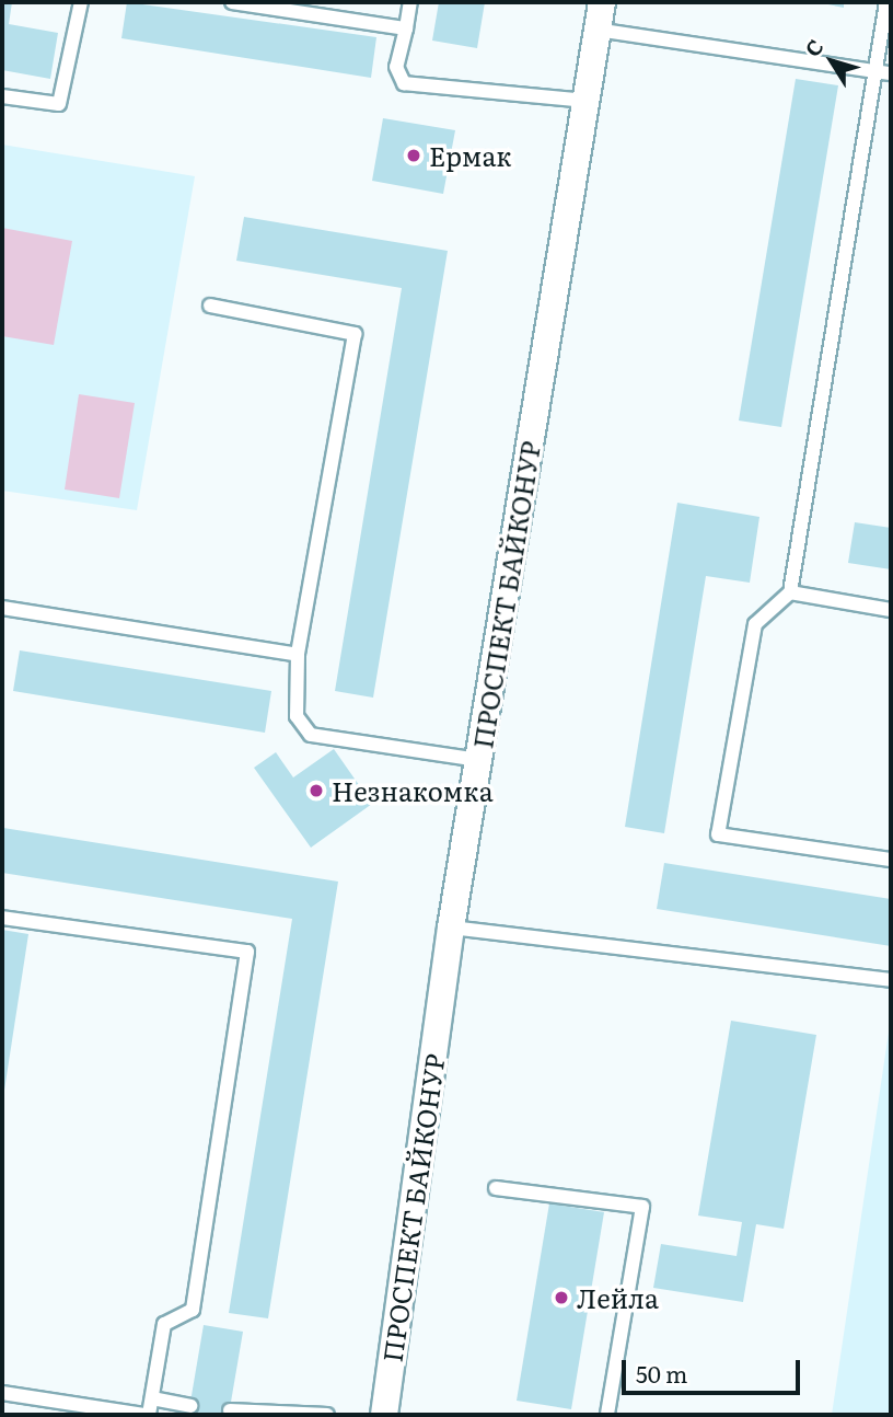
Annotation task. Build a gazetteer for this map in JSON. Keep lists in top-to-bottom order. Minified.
{"streets":{"street":["ПРОСПЕКТ БАЙКОНУР"]},"places":["Ермак","Незнакомка","Лейла"],"scale_bar":"50 m","north":"top left"}
